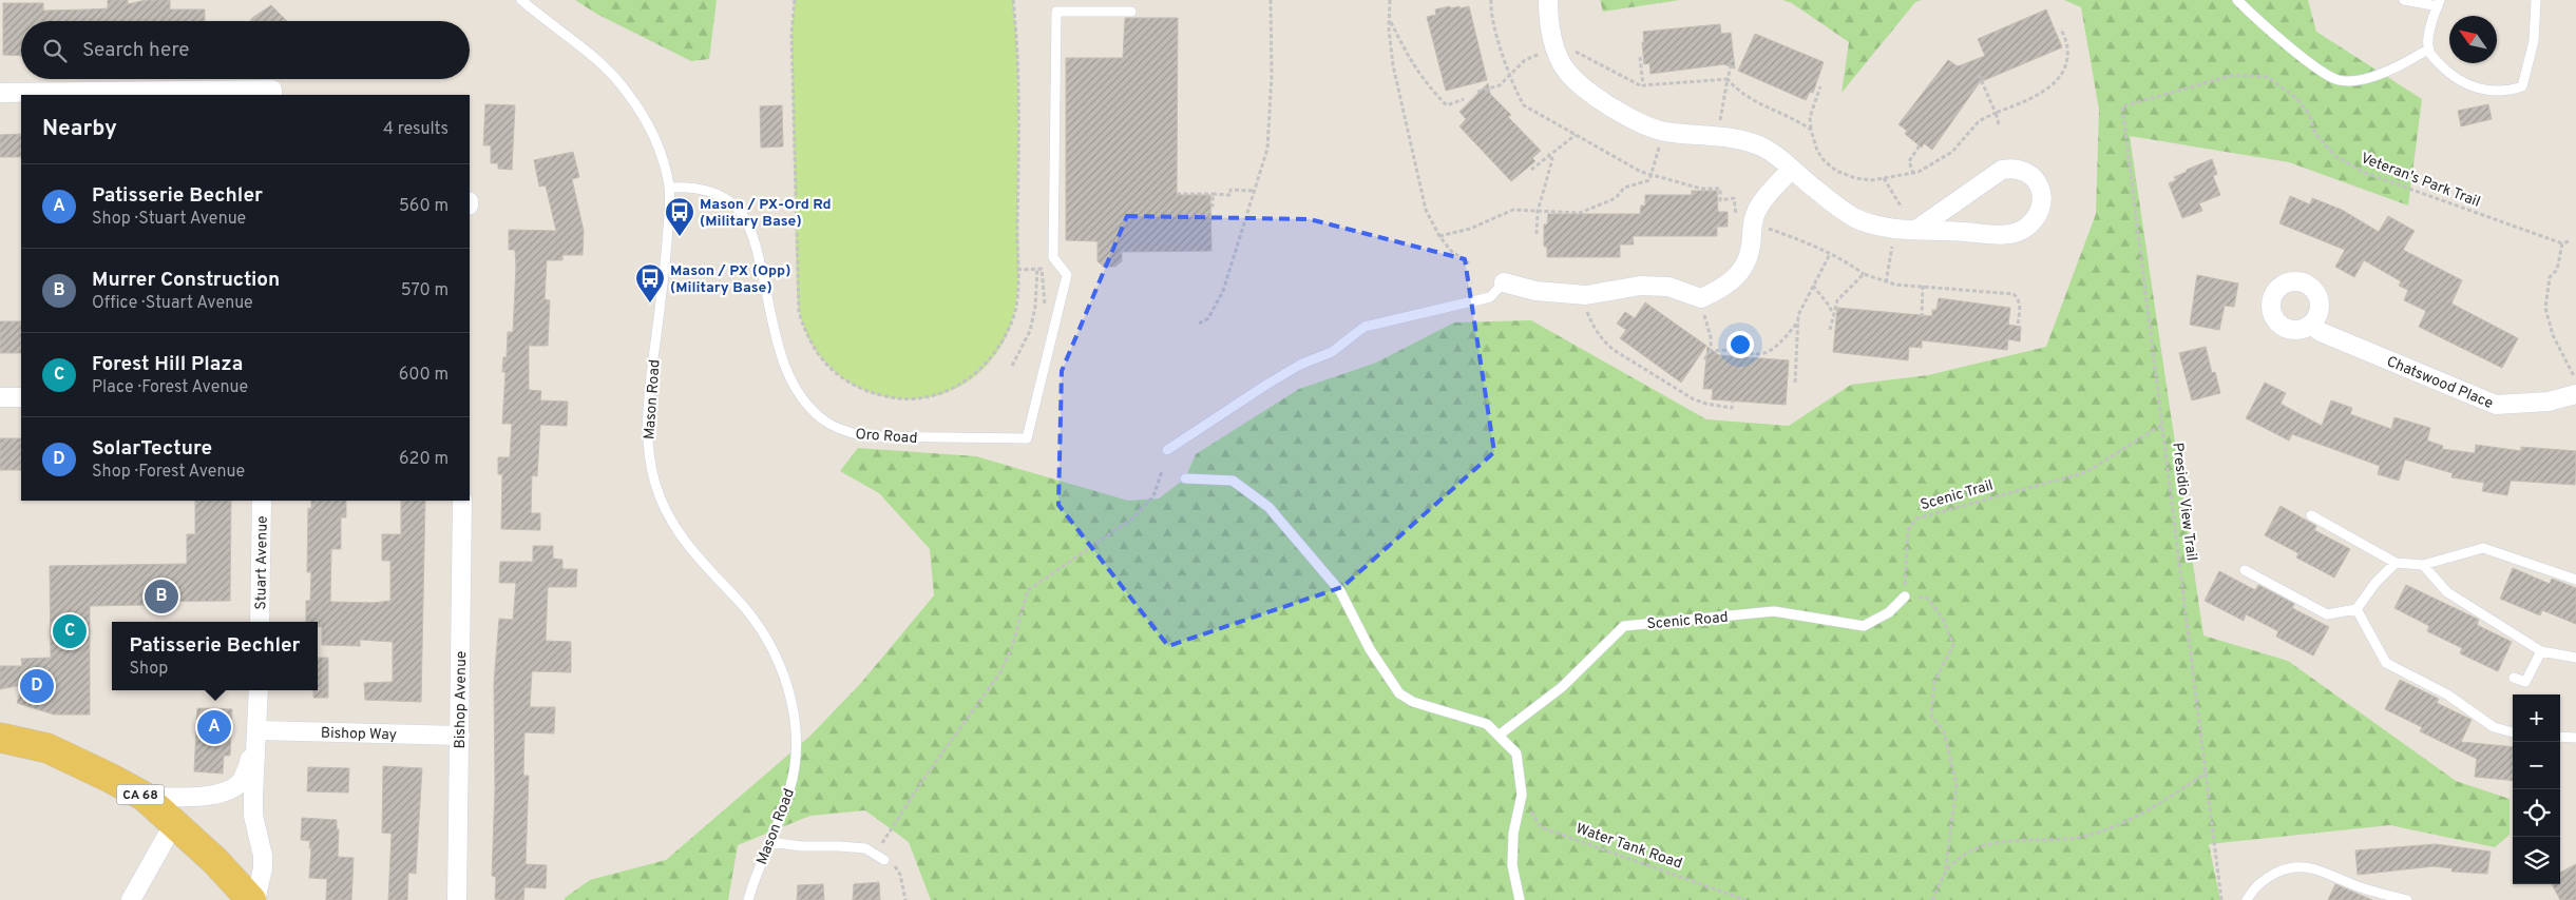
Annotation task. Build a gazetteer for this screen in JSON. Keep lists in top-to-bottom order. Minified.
{"streets":{"main road":["CA 68"],"street":["Chatswood Place","Stuart Avenue","Bishop Avenue","Bishop Way"],"lane":["Mason Road","Oro Road","Scenic Road"],"path":["Veteran's Park Trail","Scenic Trail","Presidio View Trail","Water Tank Road"]},"crossings":[["Veteran's Park Trail","Presidio View Trail"],["Mason Road","Oro Road"],["Scenic Trail","Presidio View Trail"],["Scenic Trail","Scenic Road"],["Bishop Avenue","Bishop Way"]],"places":{"bus stop":["Mason / PX-Ord Rd (Military Base)","Mason / PX (Opp) (Military Base)"]},"north":"top left","page":{"search":"Search here","heading":["Nearby","4 results"],"list":[{"mark":"A","name":"Patisserie Bechler","note":"Shop · Stuart Avenue","value":"560 m"},{"mark":"B","name":"Murrer Construction","note":"Office · Stuart Avenue","value":"570 m"},{"mark":"C","name":"Forest Hill Plaza","note":"Place · Forest Avenue","value":"600 m"},{"mark":"D","name":"SolarTecture","note":"Shop · Forest Avenue","value":"620 m"}],"pins":["B","C","D","A"],"popup":["Patisserie Bechler","Shop"],"map_buttons":["+","−"]}}
